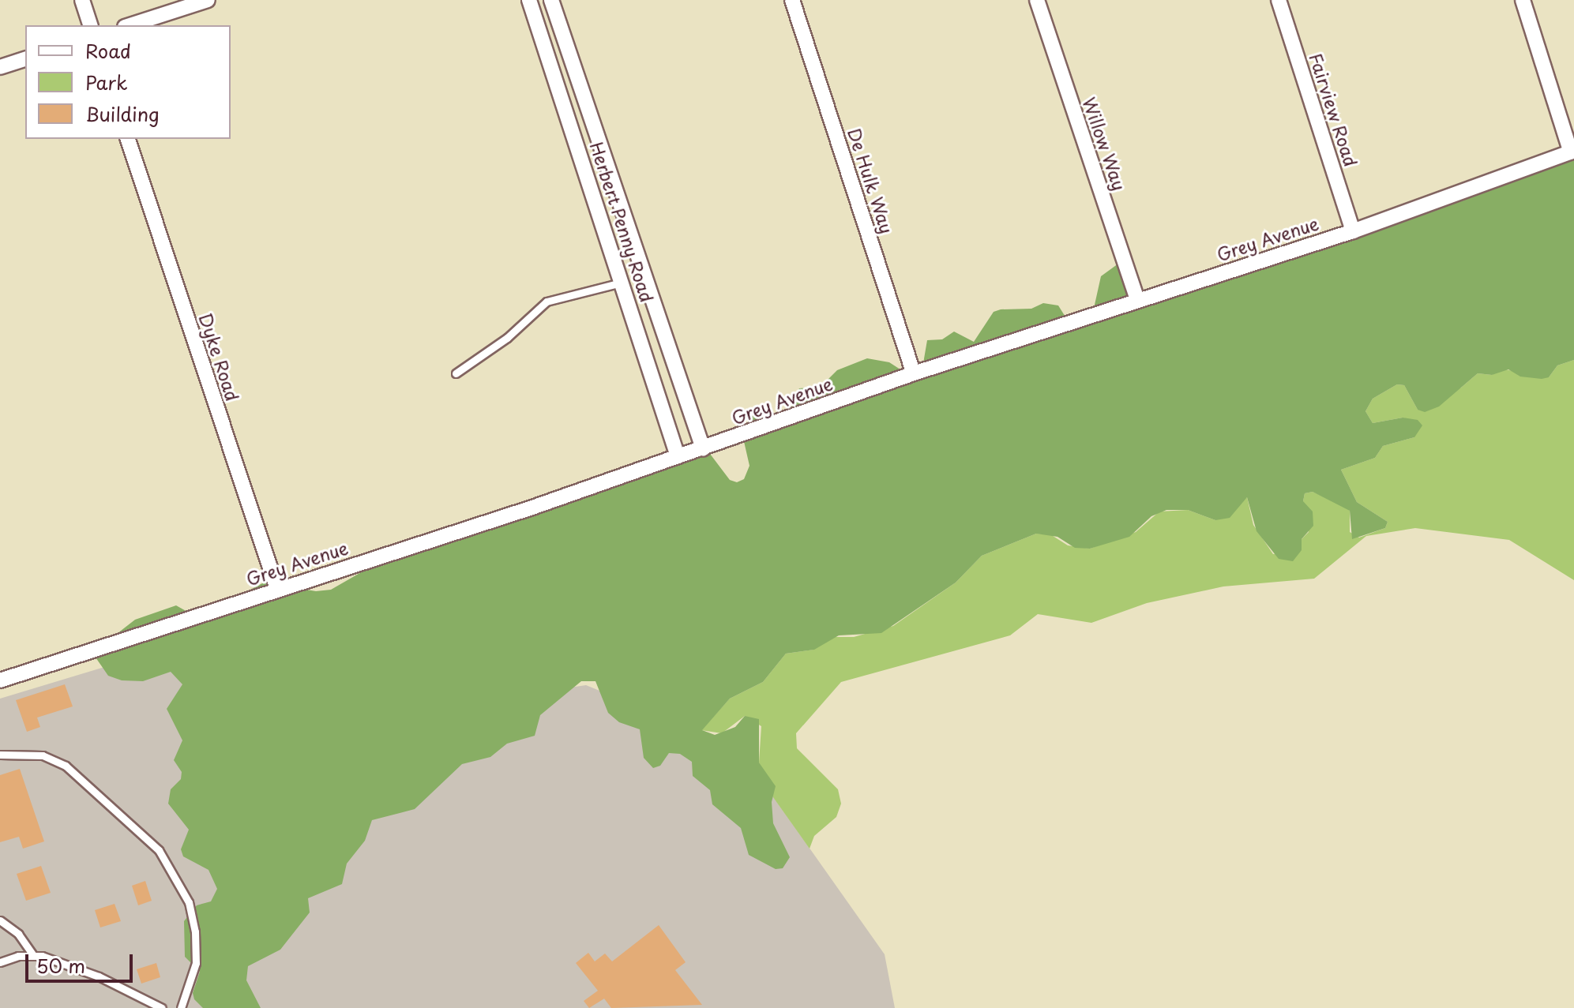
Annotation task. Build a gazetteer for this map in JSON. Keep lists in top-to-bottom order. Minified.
{"streets":{"street":["Fairview Road","Willow Way","De Hulk Way","Herbert Penny Road","Grey Avenue","Dyke Road"]},"crossings":[["Fairview Road","Grey Avenue"],["Willow Way","Grey Avenue"],["De Hulk Way","Grey Avenue"],["Herbert Penny Road","Grey Avenue"],["Grey Avenue","Dyke Road"]],"legend":["Road","Park","Building"],"scale_bar":"50 m"}
